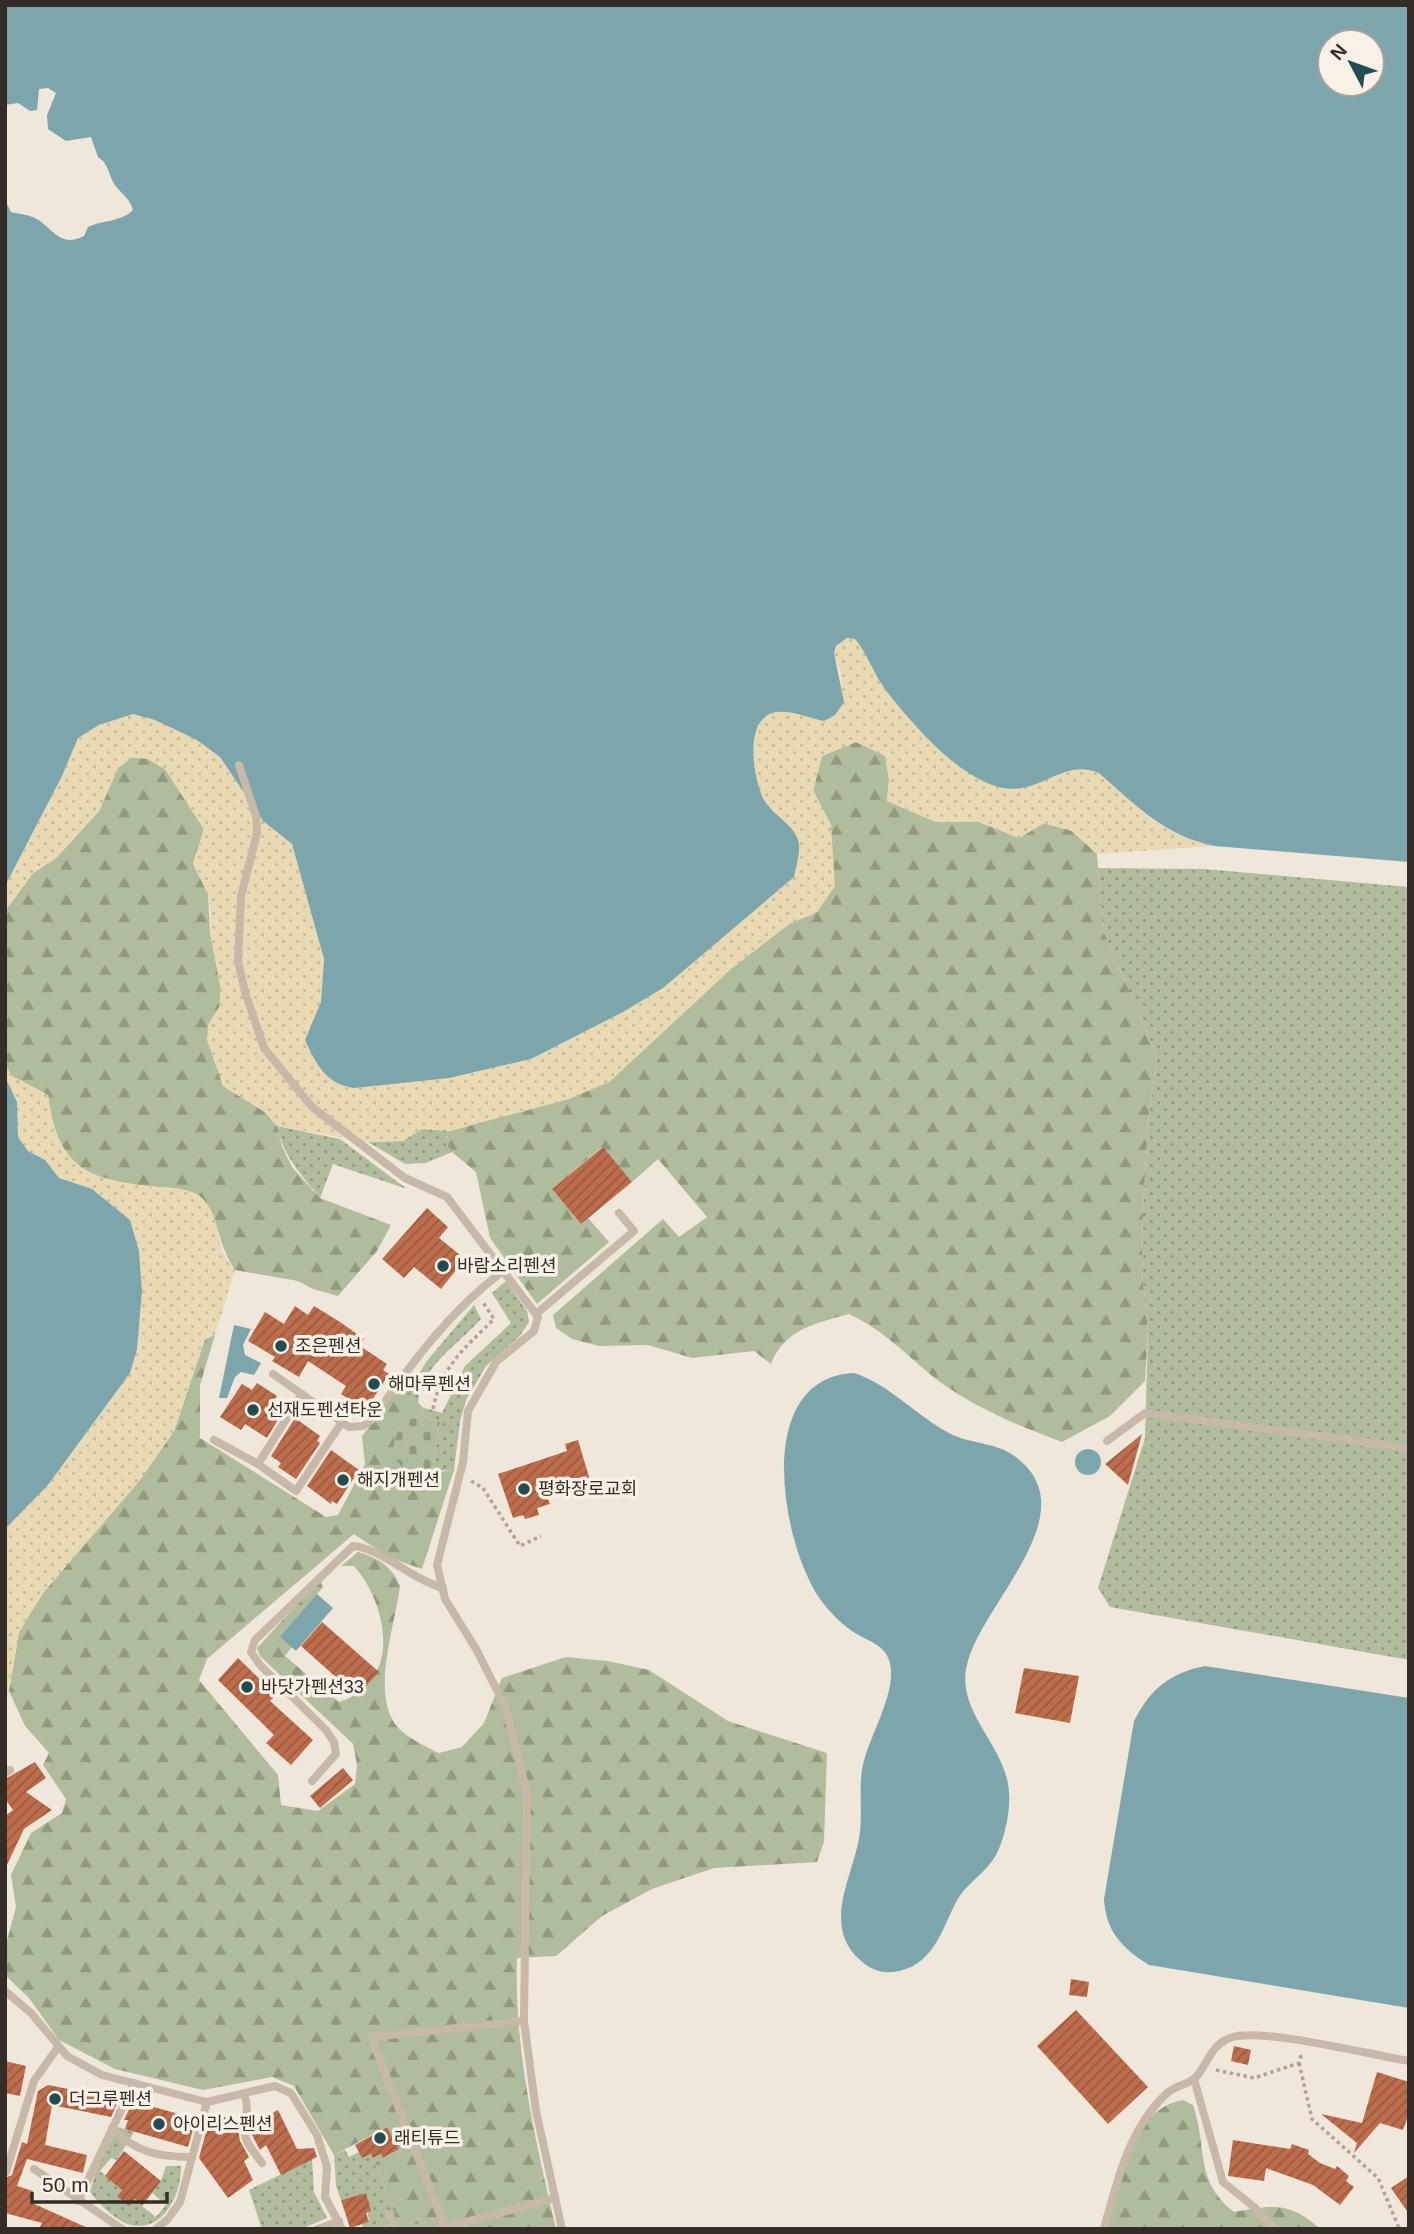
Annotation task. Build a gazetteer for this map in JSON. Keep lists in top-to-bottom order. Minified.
{"places":["바람소리펜션","조은펜션","해마루펜션","선재도펜션타운","해지개펜션","평화장로교회","바닷가펜션33","더그루펜션","아이리스펜션","래티튜드"],"scale_bar":"50 m","north":"top left"}
